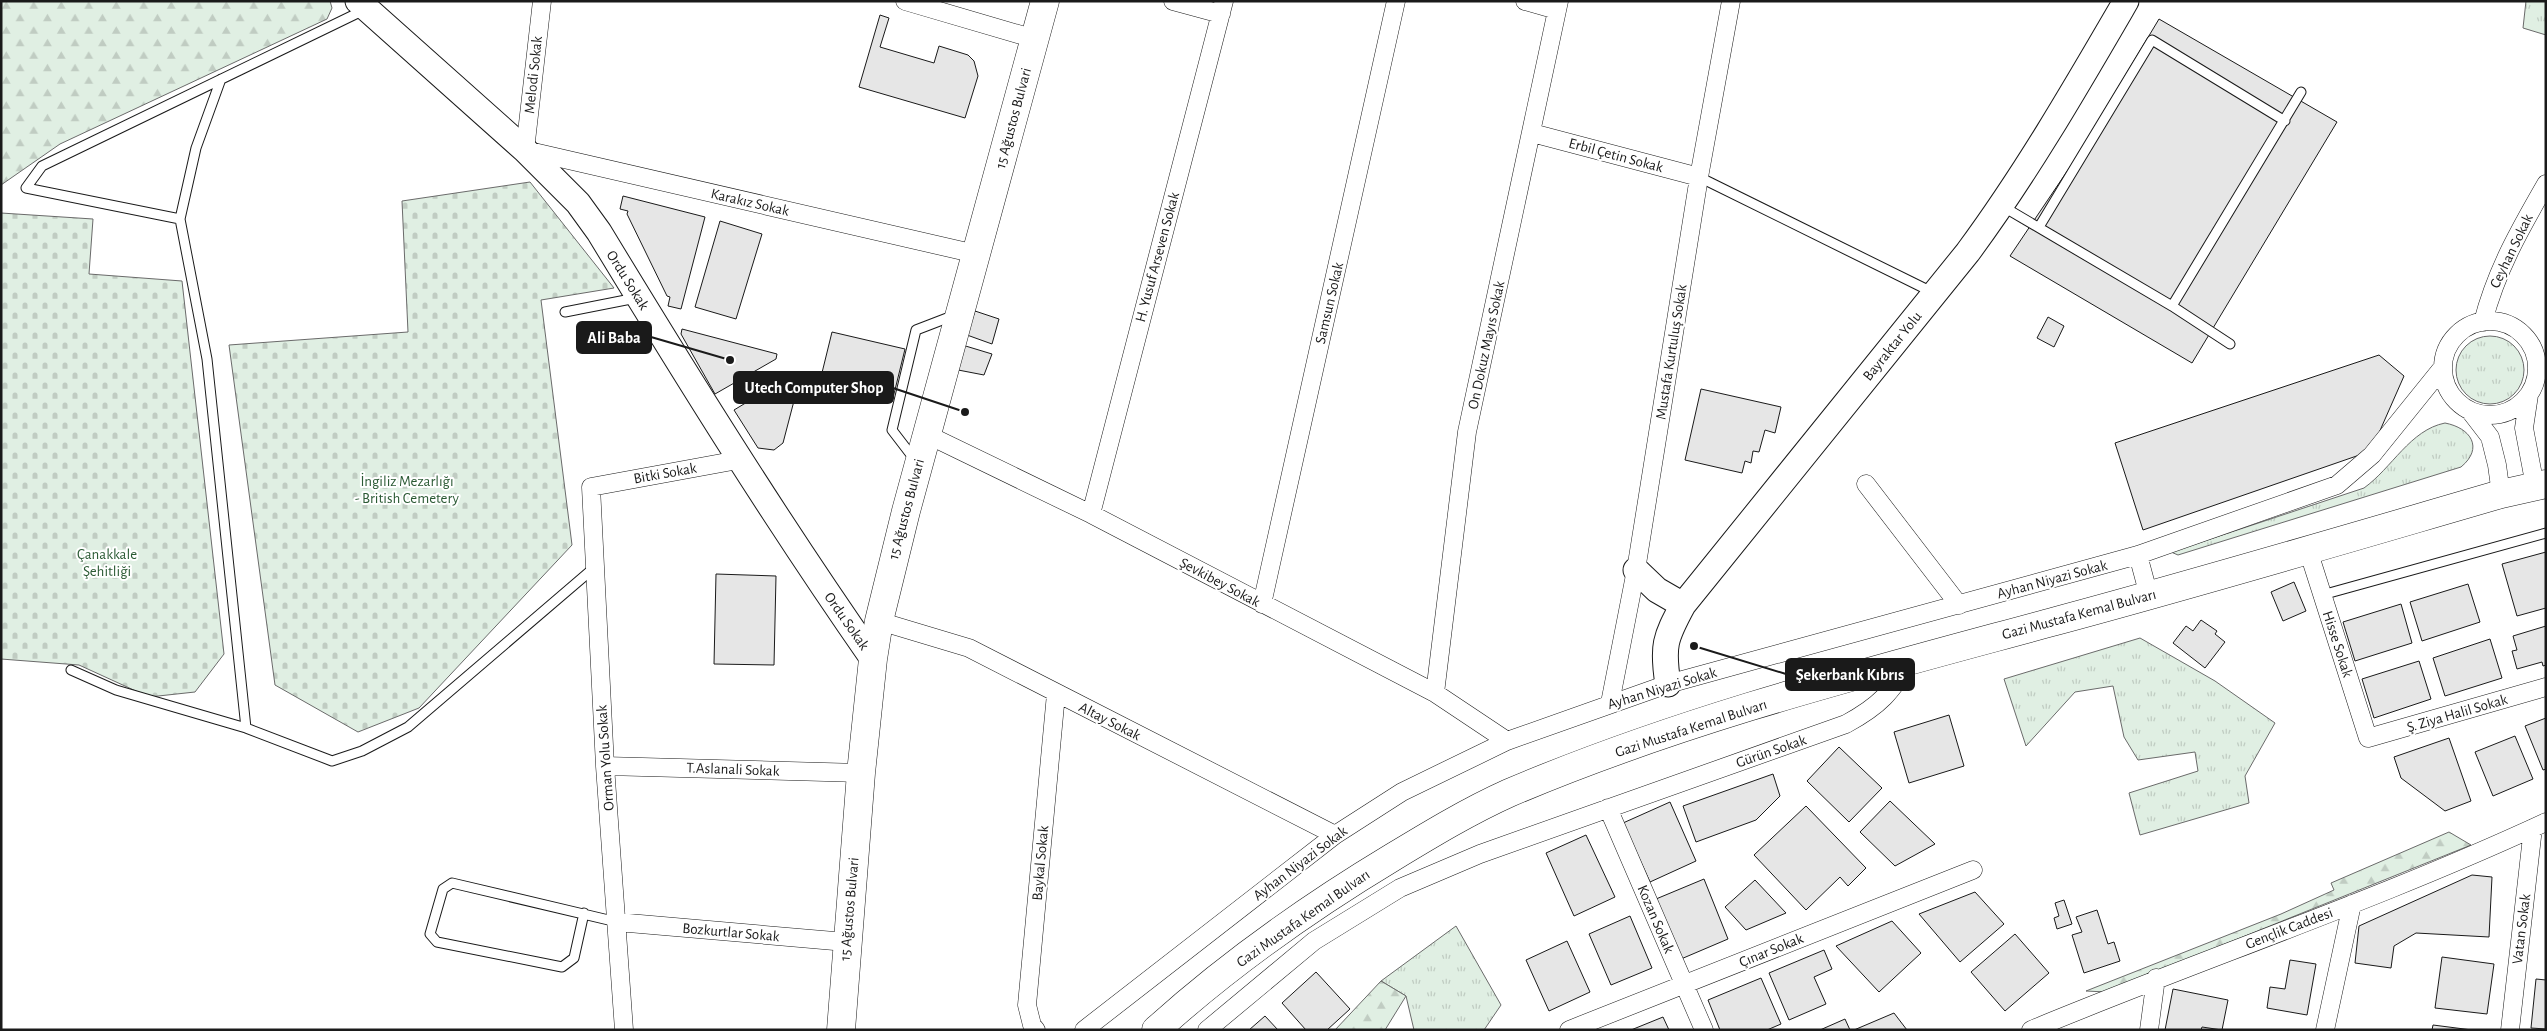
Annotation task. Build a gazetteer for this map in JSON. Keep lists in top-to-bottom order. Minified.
{"streets":{"main road":["15 Ağustos Bulvari","Gazi Mustafa Kemal Bulvarı"],"street":["Melodi Sokak","Erbil Çetin Sokak","Karakız Sokak","Ceyhan Sokak","H. Yusuf Arseven Sokak","Ordu Sokak","Samsun Sokak","On Dokuz Mayıs Sokak","Bayraktar Yolu","Mustafa Kurtuluş Sokak","Bitki Sokak","Ayhan Niyazi Sokak","Şevkibey Sokak","Hisse Sokak","Ş. Ziya Halil Sokak","Altay Sokak","Gürün Sokak","Orman Yolu Sokak","T.Aslanali Sokak","Baykal Sokak","Kozan Sokak","Gençlik Caddesi","Vatan Sokak","Bozkurtlar Sokak","Çınar Sokak"]},"crossings":[["Melodi Sokak","Karakız Sokak"],["Melodi Sokak","Ordu Sokak"],["15 Ağustos Bulvari","Karakız Sokak"],["15 Ağustos Bulvari","Ordu Sokak"],["15 Ağustos Bulvari","Şevkibey Sokak"],["15 Ağustos Bulvari","Altay Sokak"],["15 Ağustos Bulvari","T.Aslanali Sokak"],["15 Ağustos Bulvari","Bozkurtlar Sokak"],["Erbil Çetin Sokak","On Dokuz Mayıs Sokak"],["Erbil Çetin Sokak","Mustafa Kurtuluş Sokak"],["Karakız Sokak","Ordu Sokak"],["Ceyhan Sokak","Ayhan Niyazi Sokak"],["H. Yusuf Arseven Sokak","Şevkibey Sokak"],["Ordu Sokak","Bitki Sokak"],["Samsun Sokak","Şevkibey Sokak"],["On Dokuz Mayıs Sokak","Şevkibey Sokak"],["Bayraktar Yolu","Ayhan Niyazi Sokak"],["Mustafa Kurtuluş Sokak","Ayhan Niyazi Sokak"],["Bitki Sokak","Orman Yolu Sokak"],["Ayhan Niyazi Sokak","Şevkibey Sokak"],["Ayhan Niyazi Sokak","Altay Sokak"],["Gazi Mustafa Kemal Bulvarı","Hisse Sokak"],["Gazi Mustafa Kemal Bulvarı","Gürün Sokak"],["Hisse Sokak","Ş. Ziya Halil Sokak"],["Altay Sokak","Baykal Sokak"],["Gürün Sokak","Kozan Sokak"],["Orman Yolu Sokak","T.Aslanali Sokak"],["Orman Yolu Sokak","Bozkurtlar Sokak"],["Kozan Sokak","Çınar Sokak"],["Gençlik Caddesi","Vatan Sokak"]],"parks":["İngiliz Mezarlığı - British Cemetery","Çanakkale Şehitliği"],"places":["Ali Baba","Utech Computer Shop","Şekerbank Kıbrıs"]}
